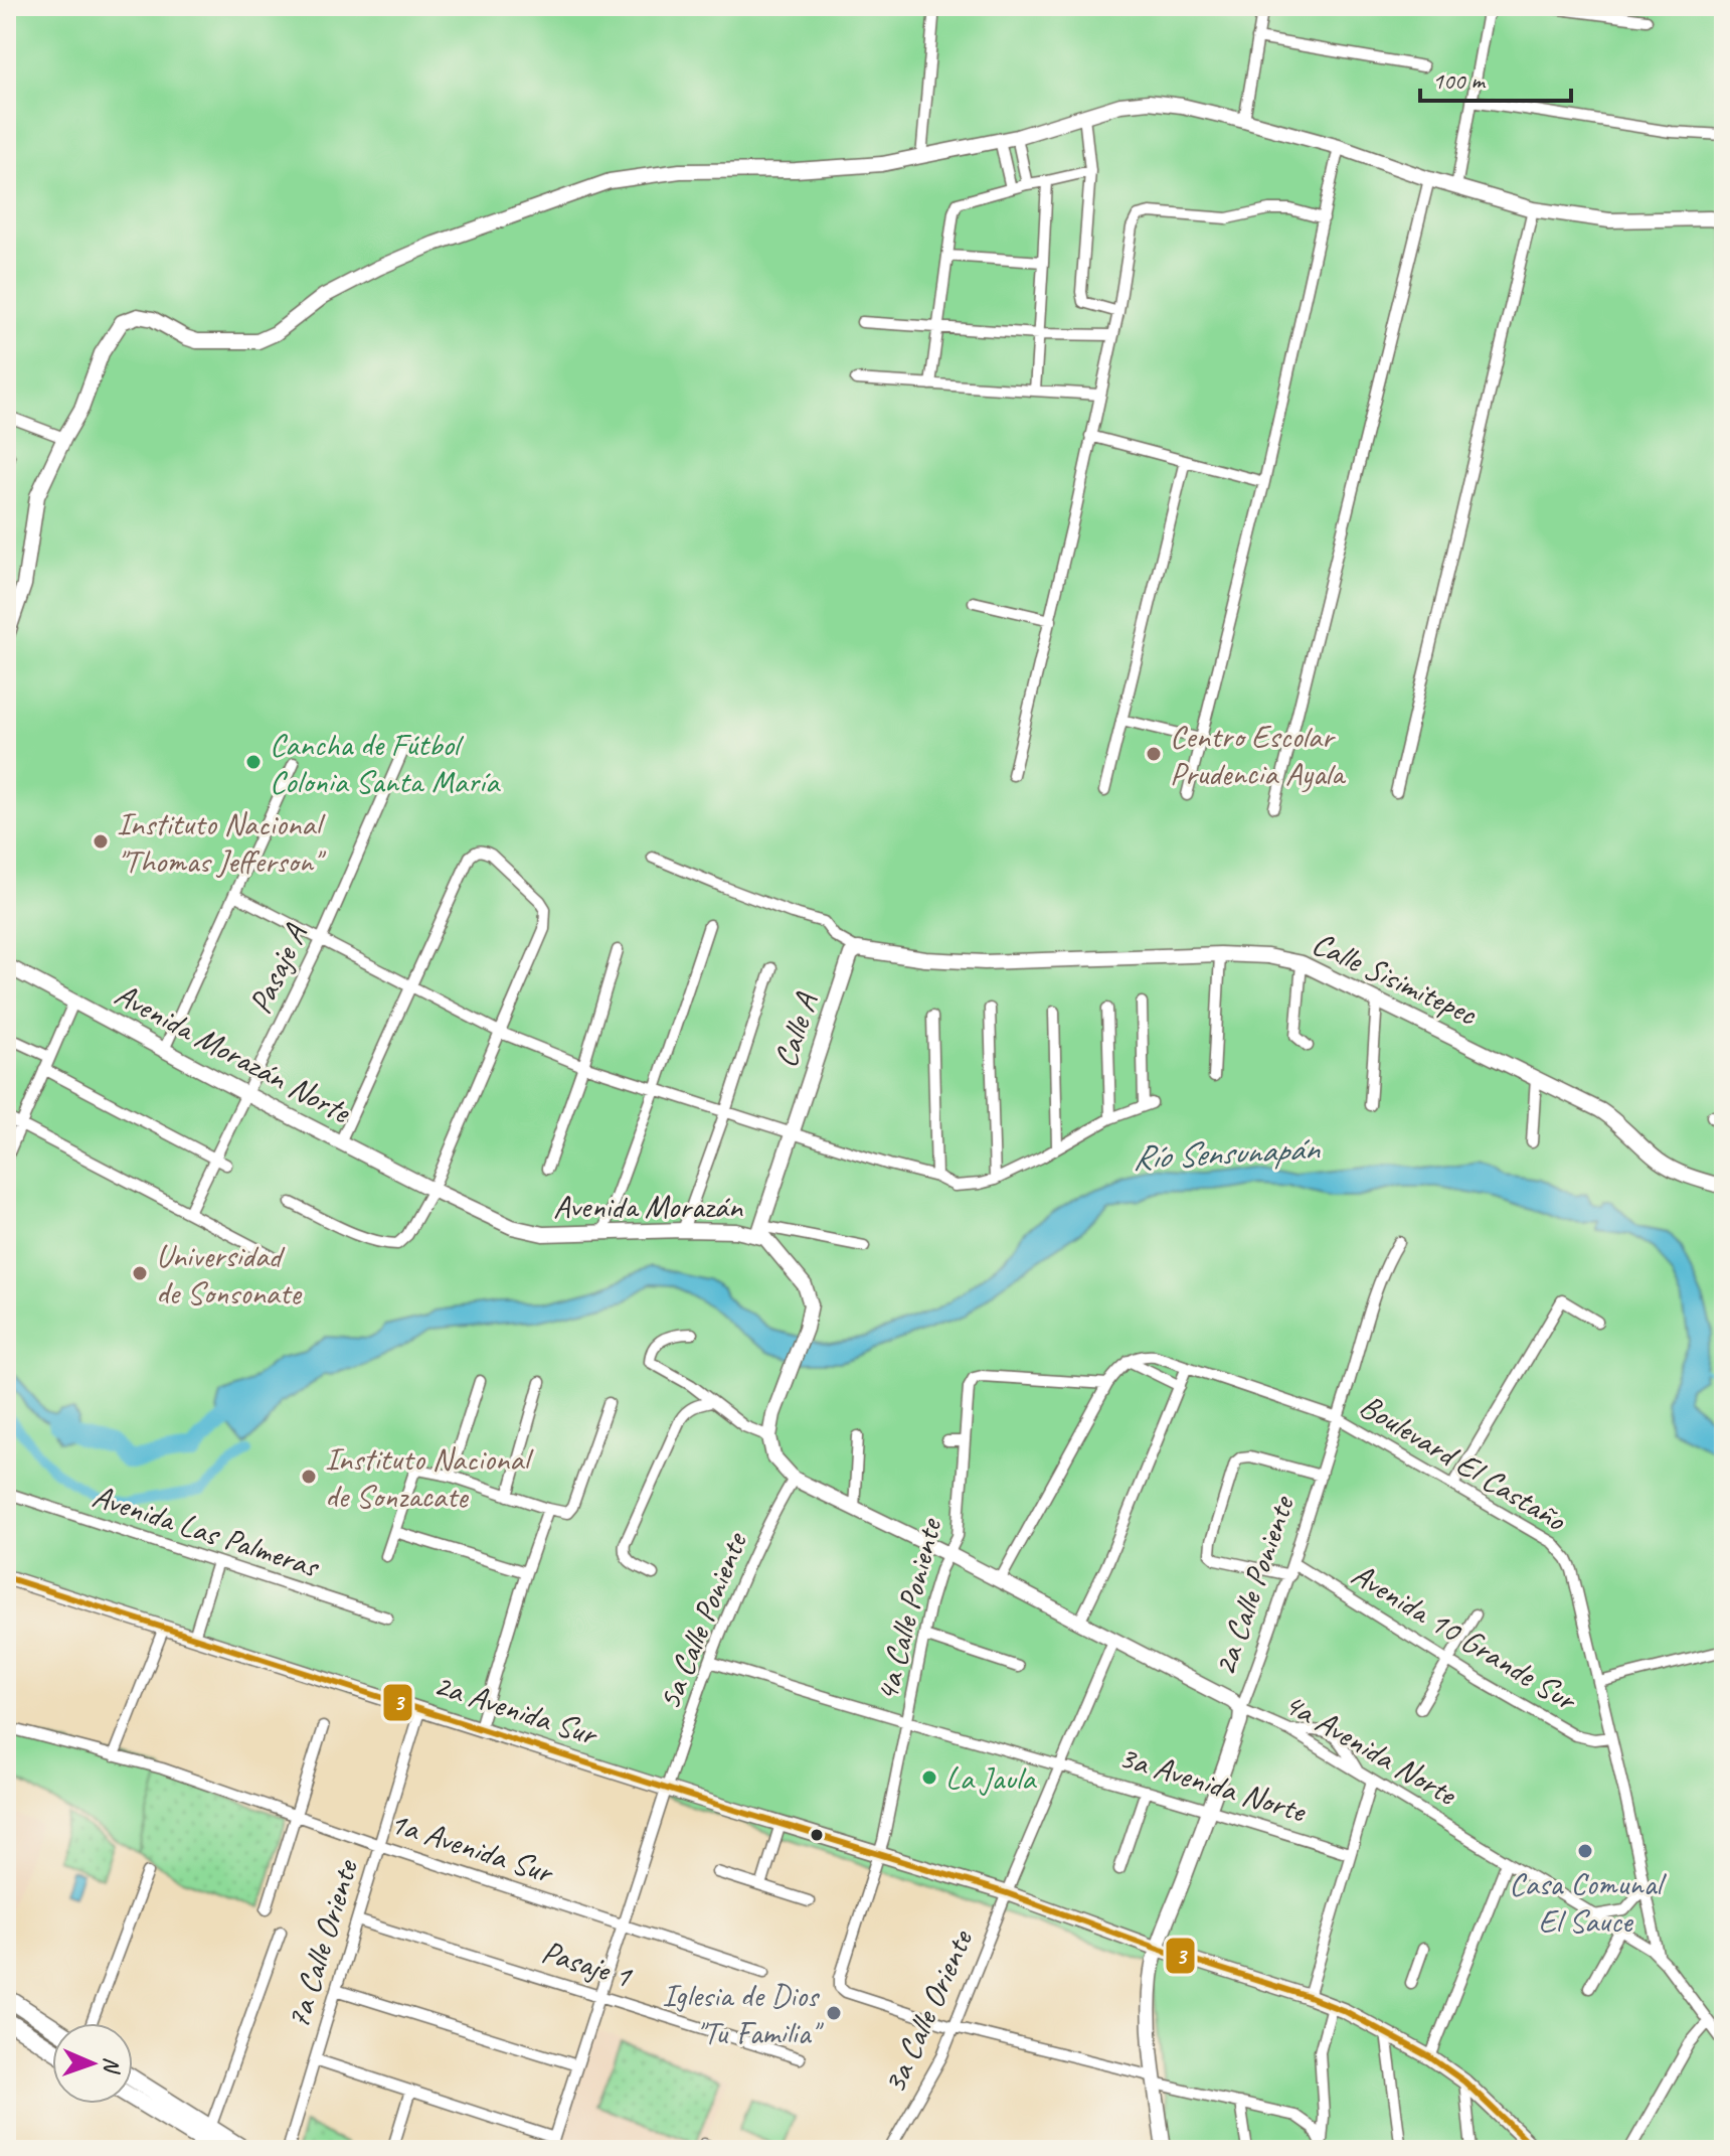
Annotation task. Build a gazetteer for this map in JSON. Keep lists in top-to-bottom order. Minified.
{"streets":{"street":["Pasaje A","Calle Sisimitepec","Calle A","Avenida Morazán Norte","Avenida Morazán","Boulevard El Castaño","Avenida Las Palmeras","2a Calle Poniente","4a Calle Poniente","5a Calle Poniente","Avenida 10 Grande Sur","2a Avenida Sur","4a Avenida Norte","3a Avenida Norte","1a Avenida Sur","7a Calle Oriente","Pasaje 1","3a Calle Oriente"]},"crossings":[["Pasaje A","Avenida Morazán Norte"],["Calle Sisimitepec","Calle A"],["Calle A","Avenida Morazán"],["Avenida Morazán Norte","Avenida Morazán"],["Boulevard El Castaño","2a Calle Poniente"],["Boulevard El Castaño","Avenida 10 Grande Sur"],["Boulevard El Castaño","4a Avenida Norte"],["2a Calle Poniente","Avenida 10 Grande Sur"],["2a Calle Poniente","2a Avenida Sur"],["2a Calle Poniente","4a Avenida Norte"],["2a Calle Poniente","3a Avenida Norte"],["4a Calle Poniente","2a Avenida Sur"],["4a Calle Poniente","4a Avenida Norte"],["4a Calle Poniente","3a Avenida Norte"],["4a Calle Poniente","3a Calle Oriente"],["5a Calle Poniente","2a Avenida Sur"],["5a Calle Poniente","4a Avenida Norte"],["5a Calle Poniente","3a Avenida Norte"],["5a Calle Poniente","1a Avenida Sur"],["5a Calle Poniente","Pasaje 1"],["2a Avenida Sur","7a Calle Oriente"],["2a Avenida Sur","3a Calle Oriente"],["4a Avenida Norte","3a Calle Oriente"],["3a Avenida Norte","3a Calle Oriente"],["1a Avenida Sur","7a Calle Oriente"],["7a Calle Oriente","Pasaje 1"]],"water":["Río Sensunapán"],"places":["Centro Escolar Prudencia Ayala","Cancha de Fútbol Colonia Santa María","Instituto Nacional \"Thomas Jefferson\"","Universidad de Sonsonate","Instituto Nacional de Sonzacate","La Jaula","Casa Comunal El Sauce","Iglesia de Dios \"Tu Familia\""],"lines":["transit line 3"],"scale_bar":"100 m","north":"right"}
